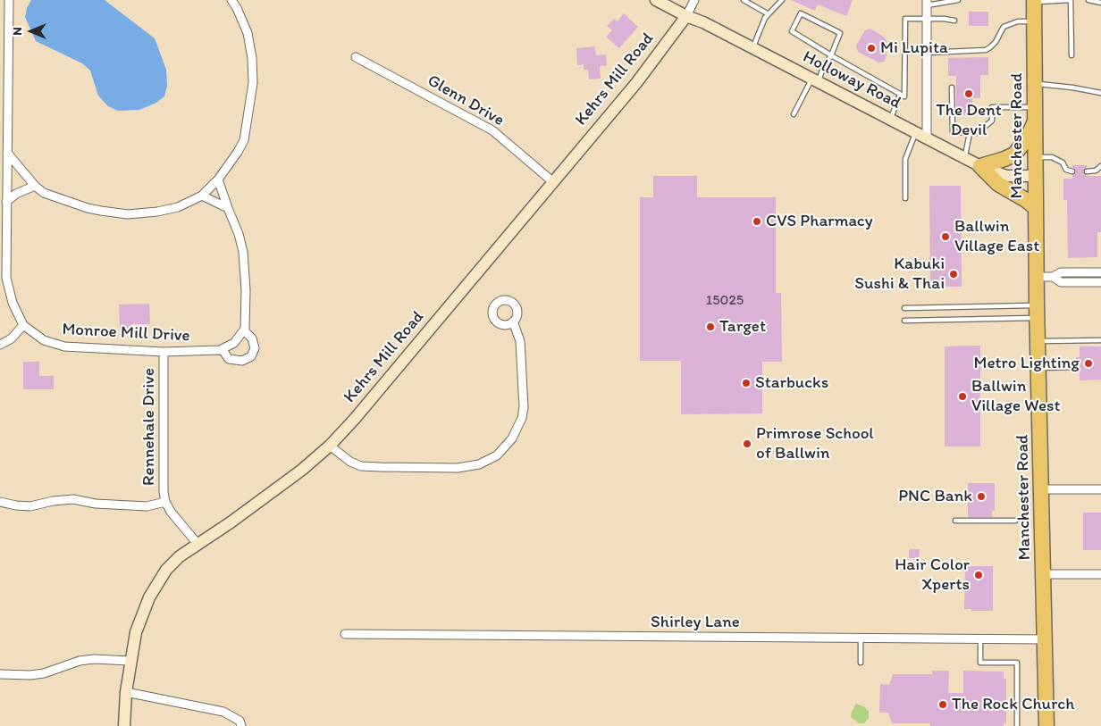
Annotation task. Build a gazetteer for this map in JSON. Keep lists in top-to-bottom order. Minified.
{"streets":{"highway":["Manchester Road"],"street":["Kehrs Mill Road","Holloway Road","Glenn Drive","Monroe Mill Drive","Rennehale Drive","Shirley Lane"]},"crossings":[["Kehrs Mill Road","Holloway Road"],["Kehrs Mill Road","Glenn Drive"],["Holloway Road","Manchester Road"],["Manchester Road","Shirley Lane"],["Monroe Mill Drive","Rennehale Drive"]],"places":["Mi Lupita","The Dent Devil","CVS Pharmacy","Ballwin Village East","Kabuki Sushi & Thai","Target","Metro Lighting","Starbucks","Ballwin Village West","Primrose School of Ballwin","PNC Bank","Hair Color Xperts","The Rock Church"],"house_numbers":["15025"],"north":"left"}
